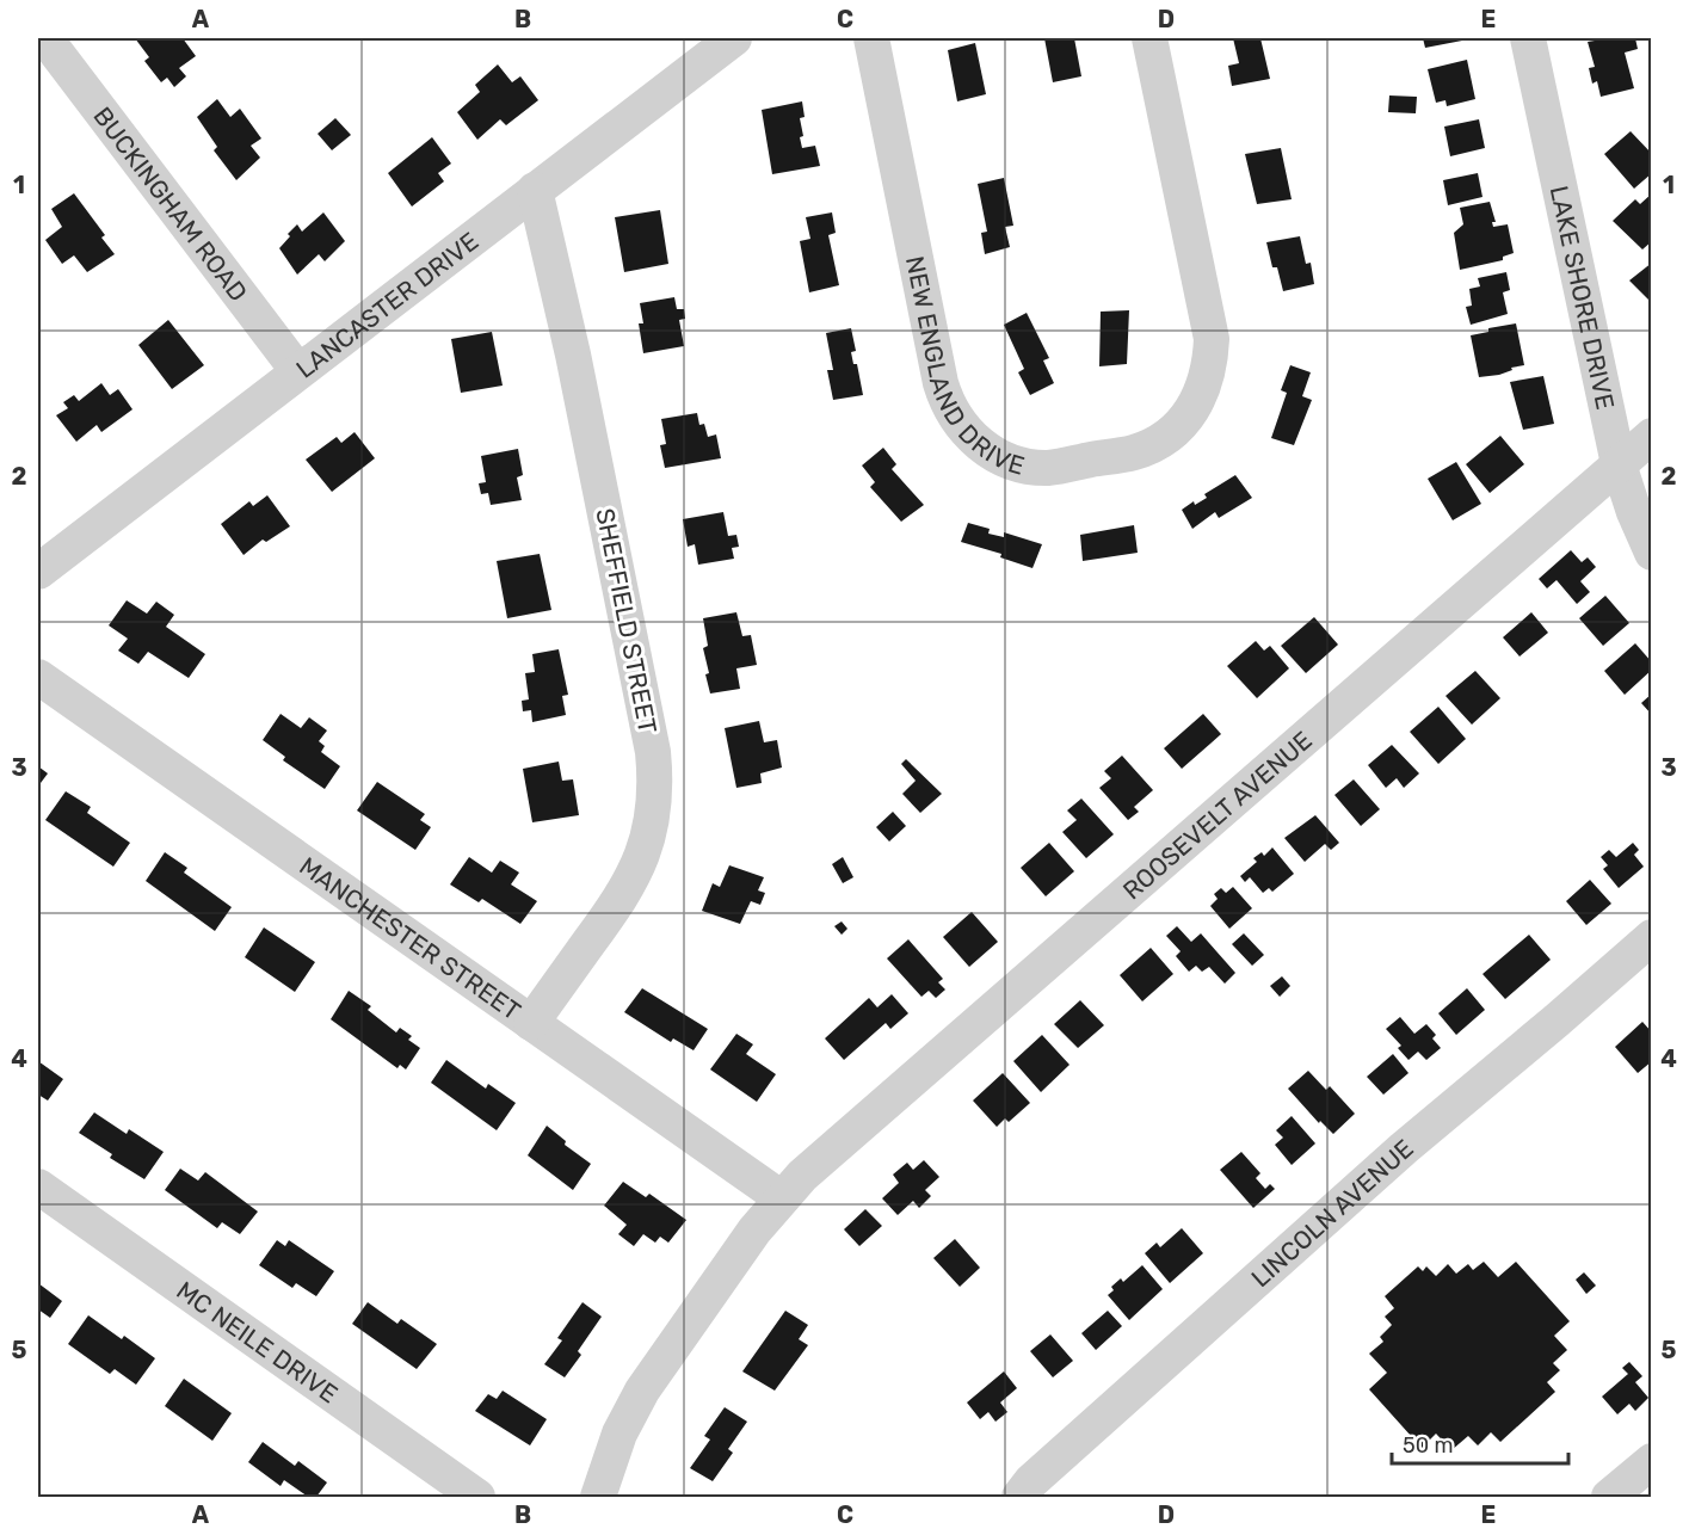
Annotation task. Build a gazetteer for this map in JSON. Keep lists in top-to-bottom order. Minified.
{"streets":{"street":["BUCKINGHAM ROAD","LAKE SHORE DRIVE","LANCASTER DRIVE","NEW ENGLAND DRIVE","SHEFFIELD STREET","ROOSEVELT AVENUE","MANCHESTER STREET","LINCOLN AVENUE","MC NEILE DRIVE"]},"crossings":[["BUCKINGHAM ROAD","LANCASTER DRIVE"],["LAKE SHORE DRIVE","ROOSEVELT AVENUE"],["LANCASTER DRIVE","SHEFFIELD STREET"],["SHEFFIELD STREET","MANCHESTER STREET"],["ROOSEVELT AVENUE","MANCHESTER STREET"]],"scale_bar":"50 m","grid":{"columns":["A","B","C","D","E"],"rows":["1","2","3","4","5"]}}
